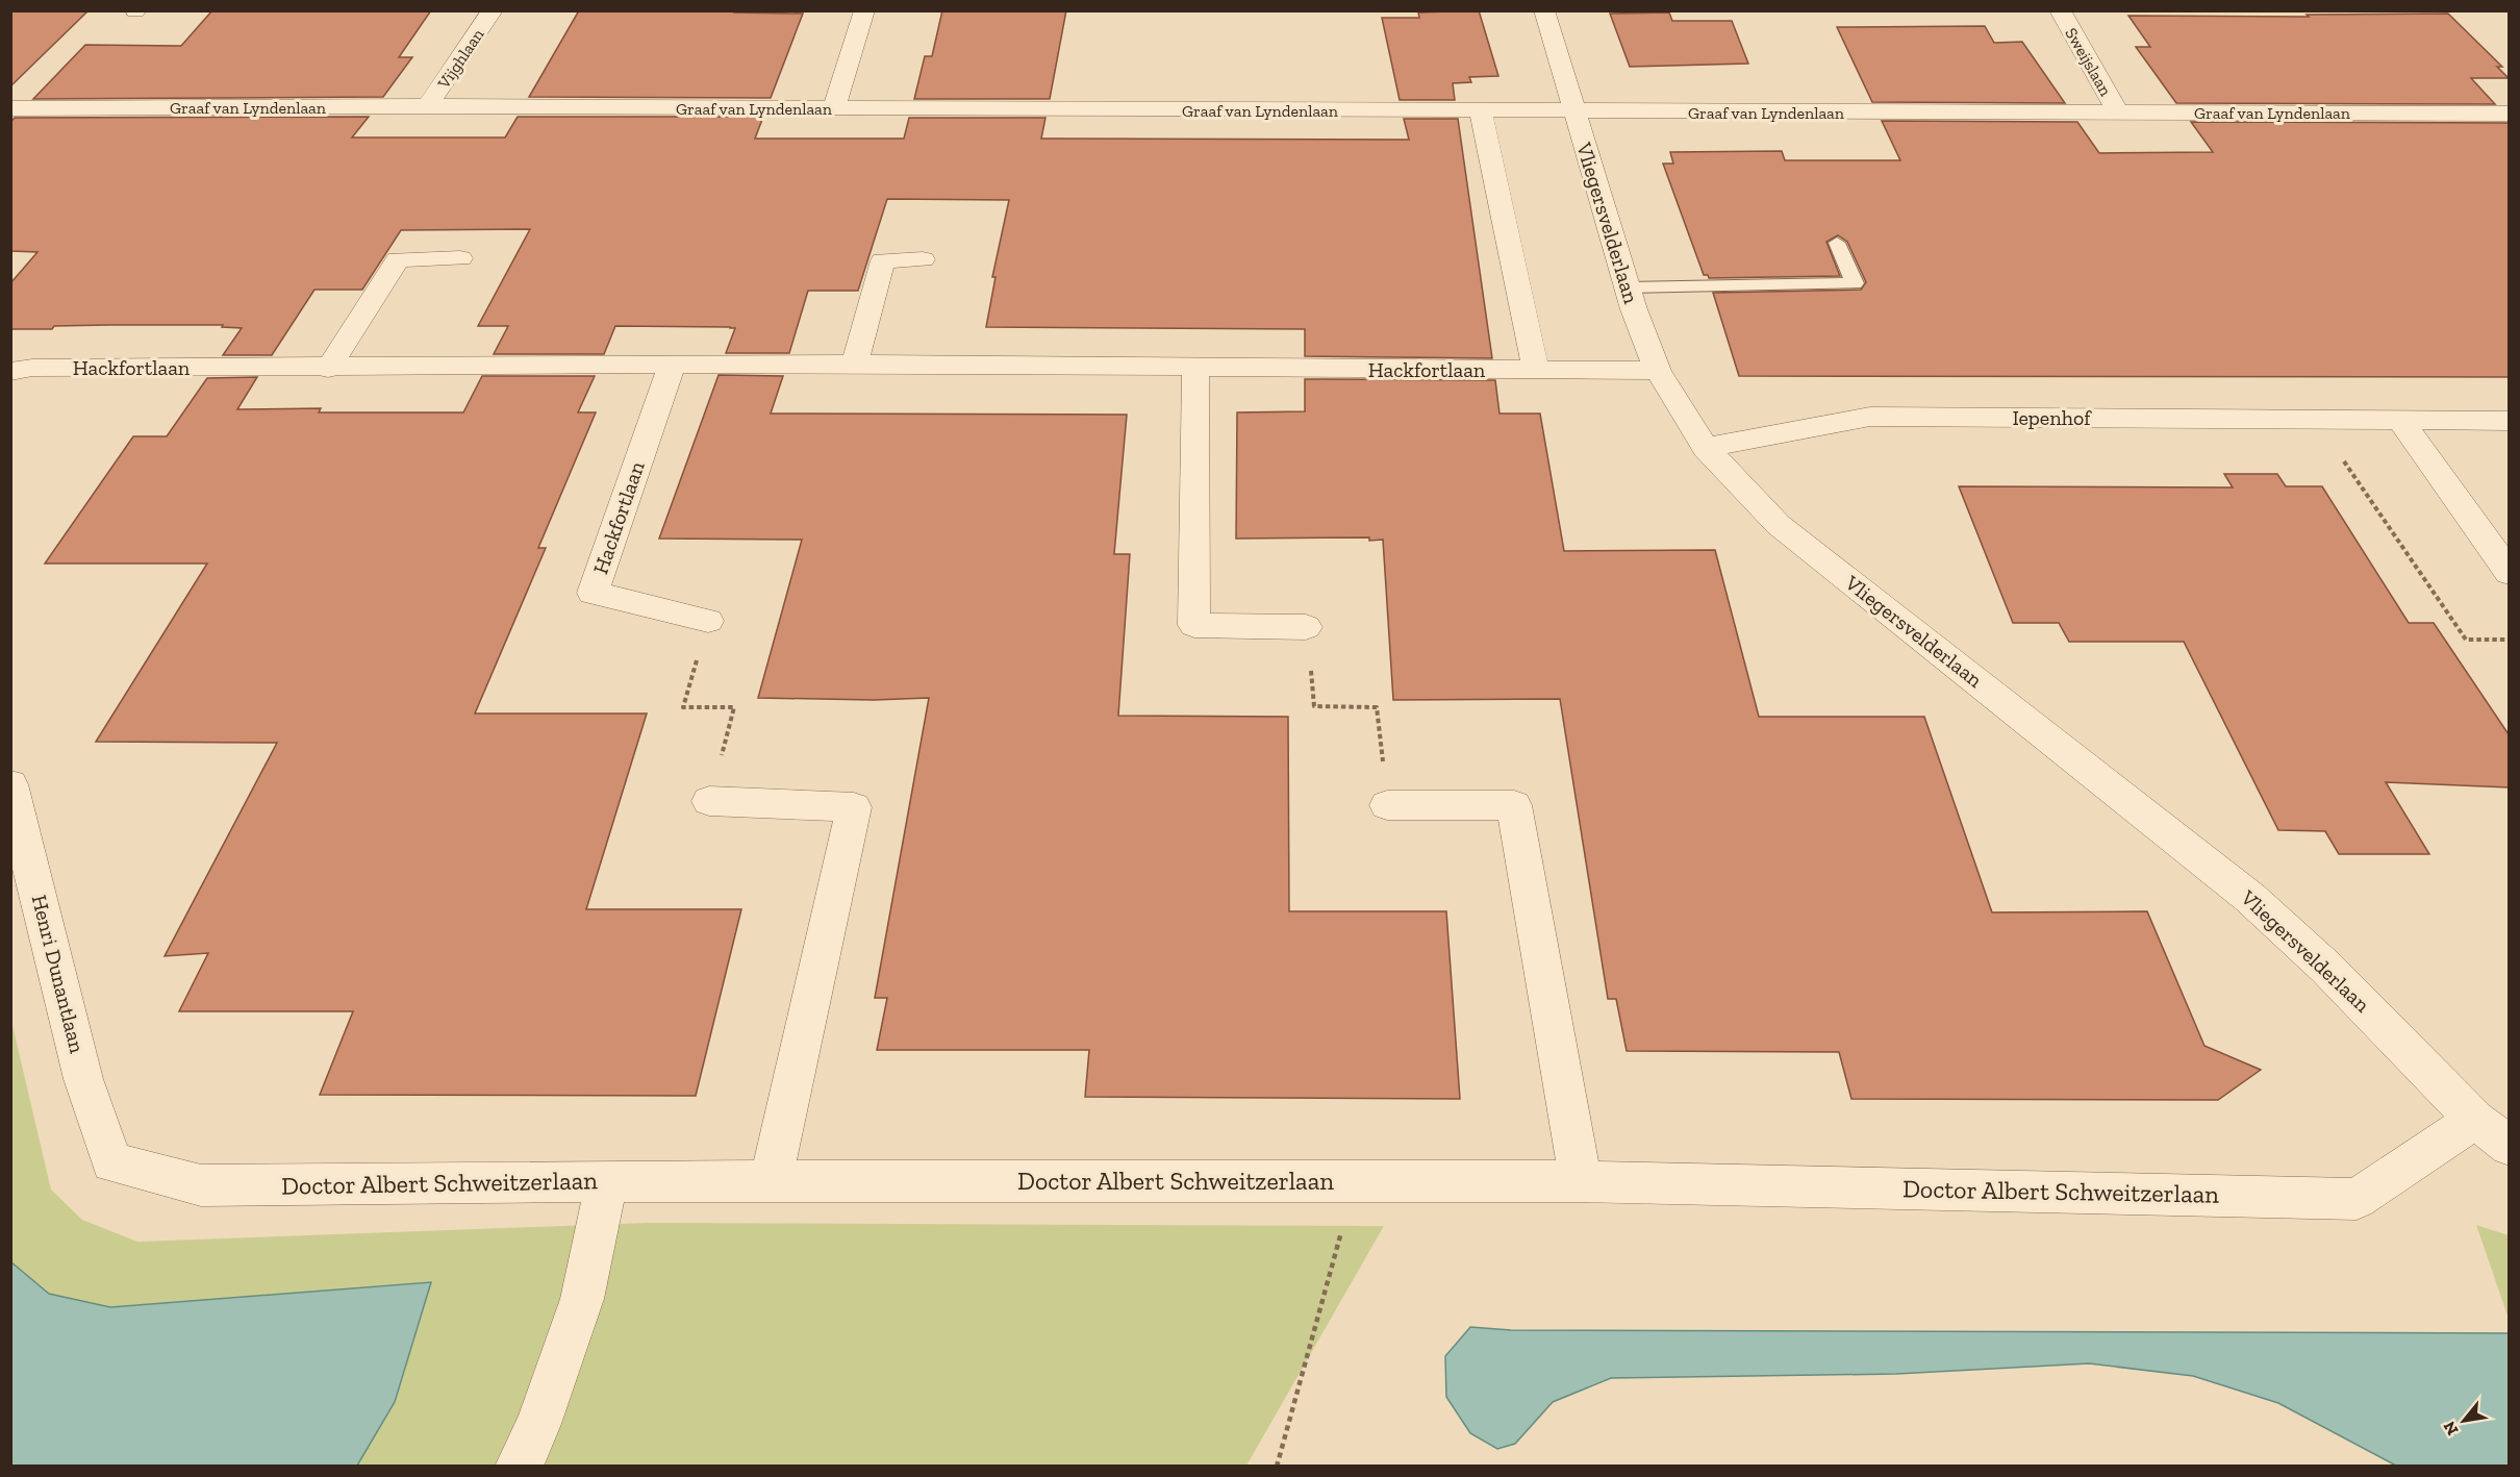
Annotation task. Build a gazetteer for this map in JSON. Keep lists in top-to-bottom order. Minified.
{"streets":{"street":["Vijghlaan","Sweijslaan","Graaf van Lyndenlaan","Vliegersvelderlaan","Hackfortlaan","Iepenhof","Henri Dunantlaan","Doctor Albert Schweitzerlaan"]},"crossings":[["Vijghlaan","Graaf van Lyndenlaan"],["Sweijslaan","Graaf van Lyndenlaan"],["Graaf van Lyndenlaan","Vliegersvelderlaan"],["Vliegersvelderlaan","Hackfortlaan"],["Vliegersvelderlaan","Iepenhof"],["Vliegersvelderlaan","Doctor Albert Schweitzerlaan"],["Henri Dunantlaan","Doctor Albert Schweitzerlaan"]],"north":"bottom left"}
